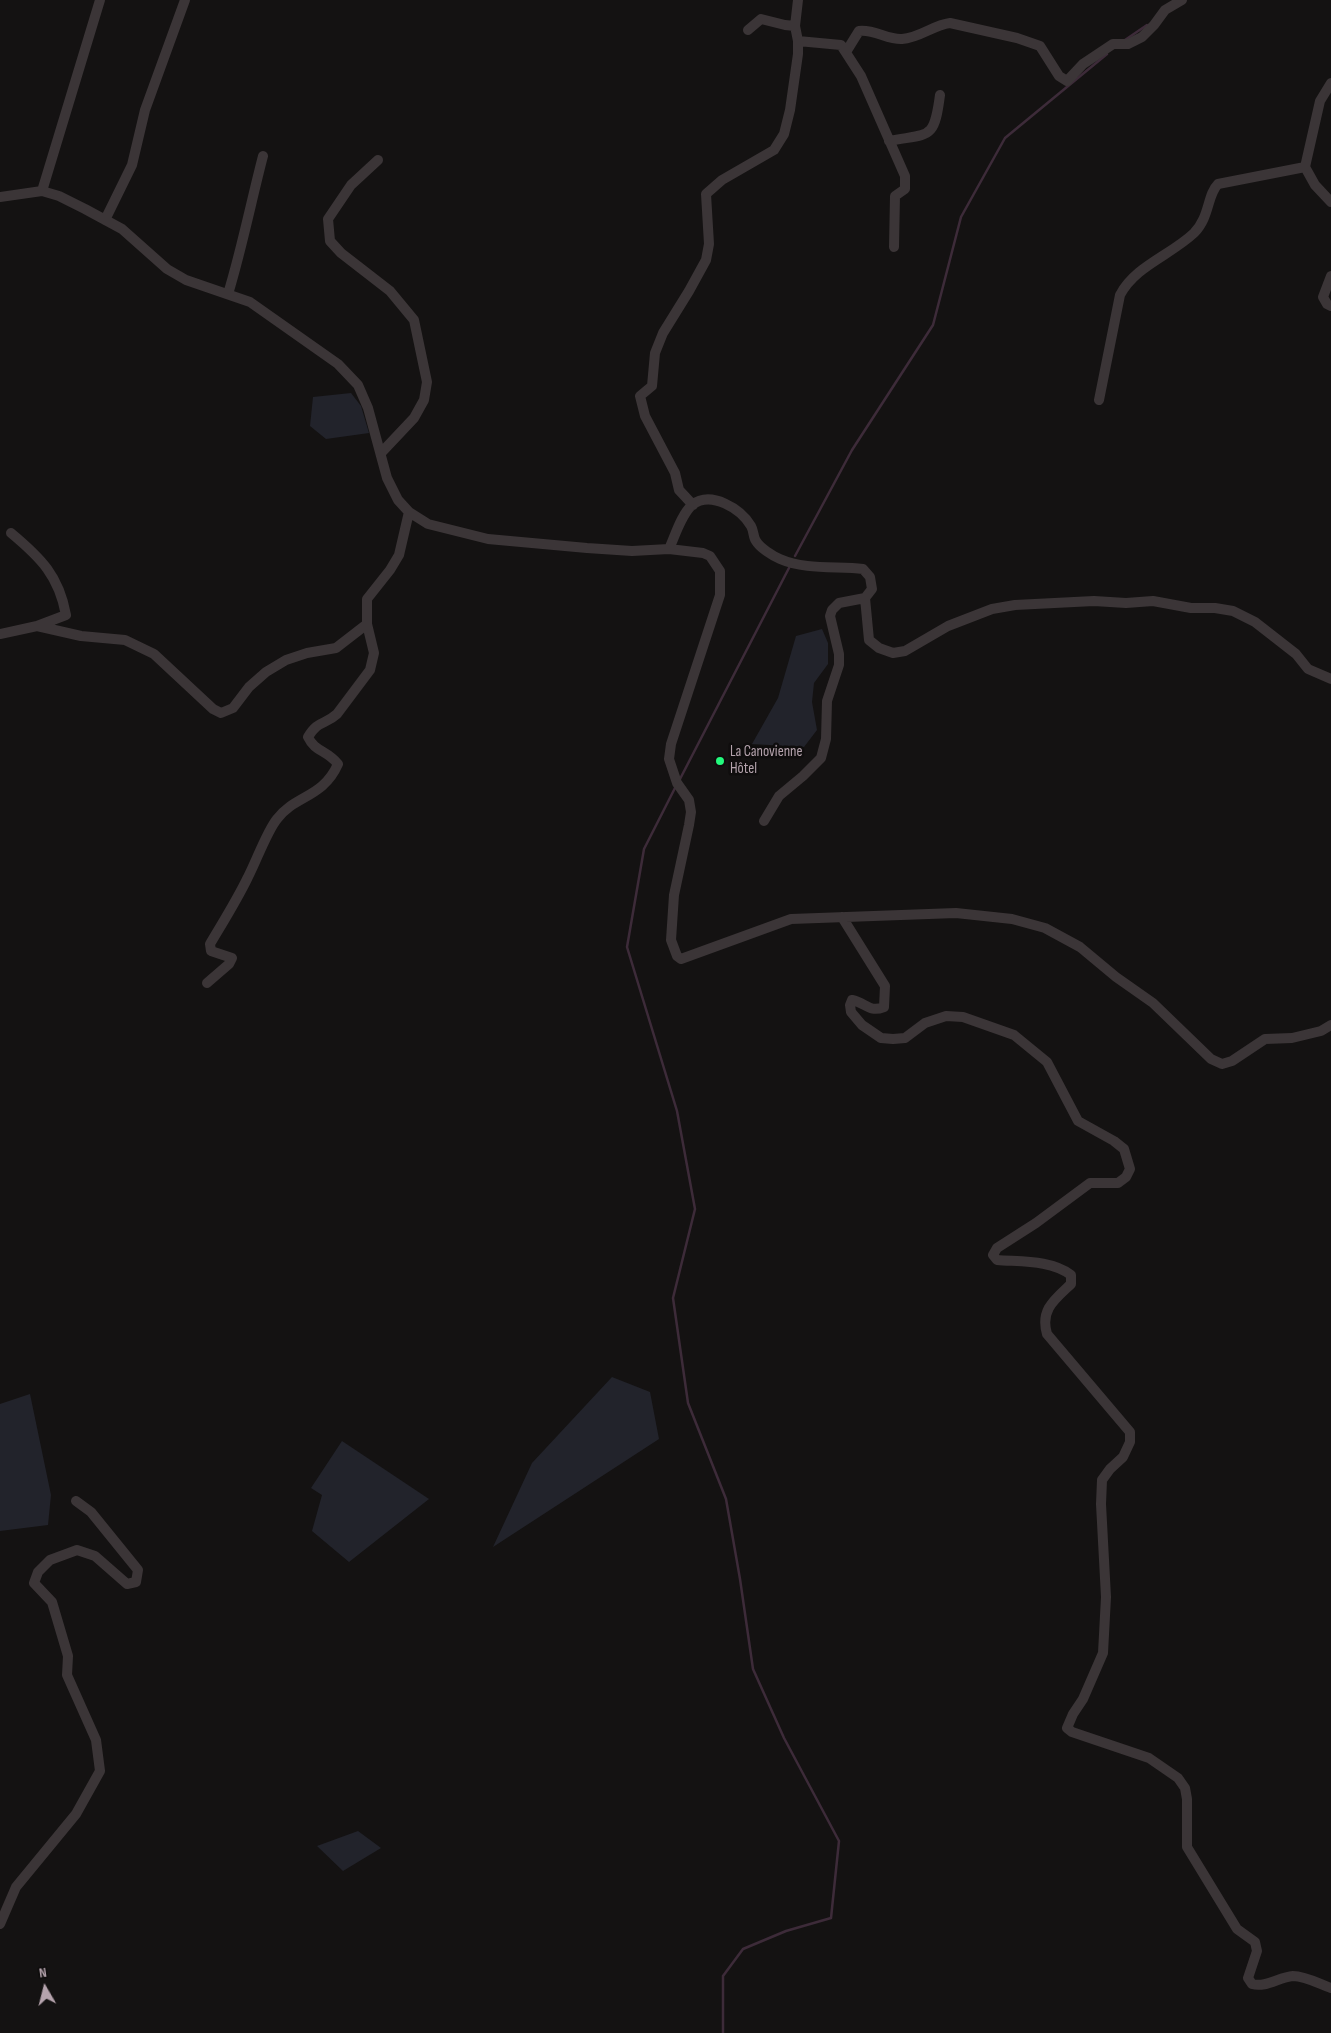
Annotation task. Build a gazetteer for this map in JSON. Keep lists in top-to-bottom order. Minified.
{"places":["La Canovienne Hôtel"],"north":"top"}
